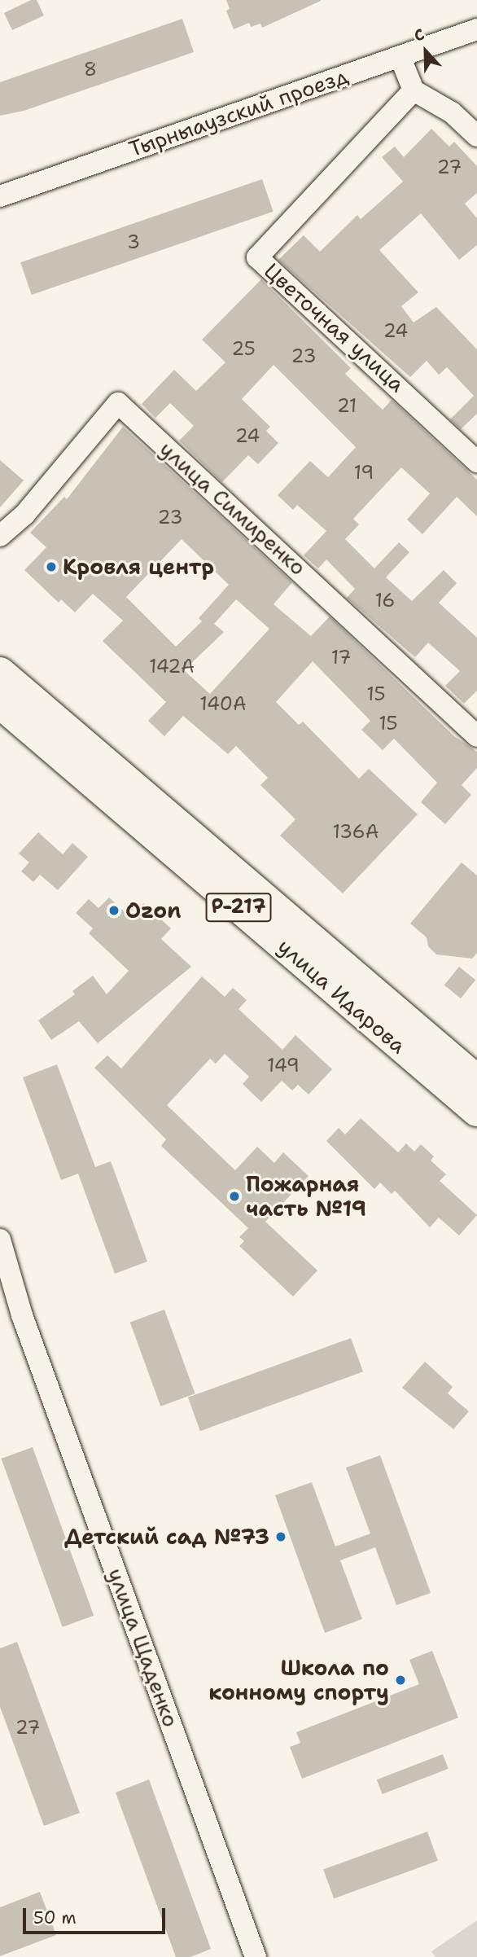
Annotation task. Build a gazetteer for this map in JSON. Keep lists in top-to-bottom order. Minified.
{"streets":{"main road":["Р-217","улица Идарова"],"street":["Тырныаузский проезд","Цветочная улица","улица Симиренко","улица Щаденко"]},"places":["Кровля центр","Ozon","Пожарная часть №19","Детский сад №73","Школа по конному спорту"],"house_numbers":["8","27","3","24","25","23","21","24","19","23","16","17","142А","15","140А","15","136А","149","27"],"scale_bar":"50 m","north":"top"}
